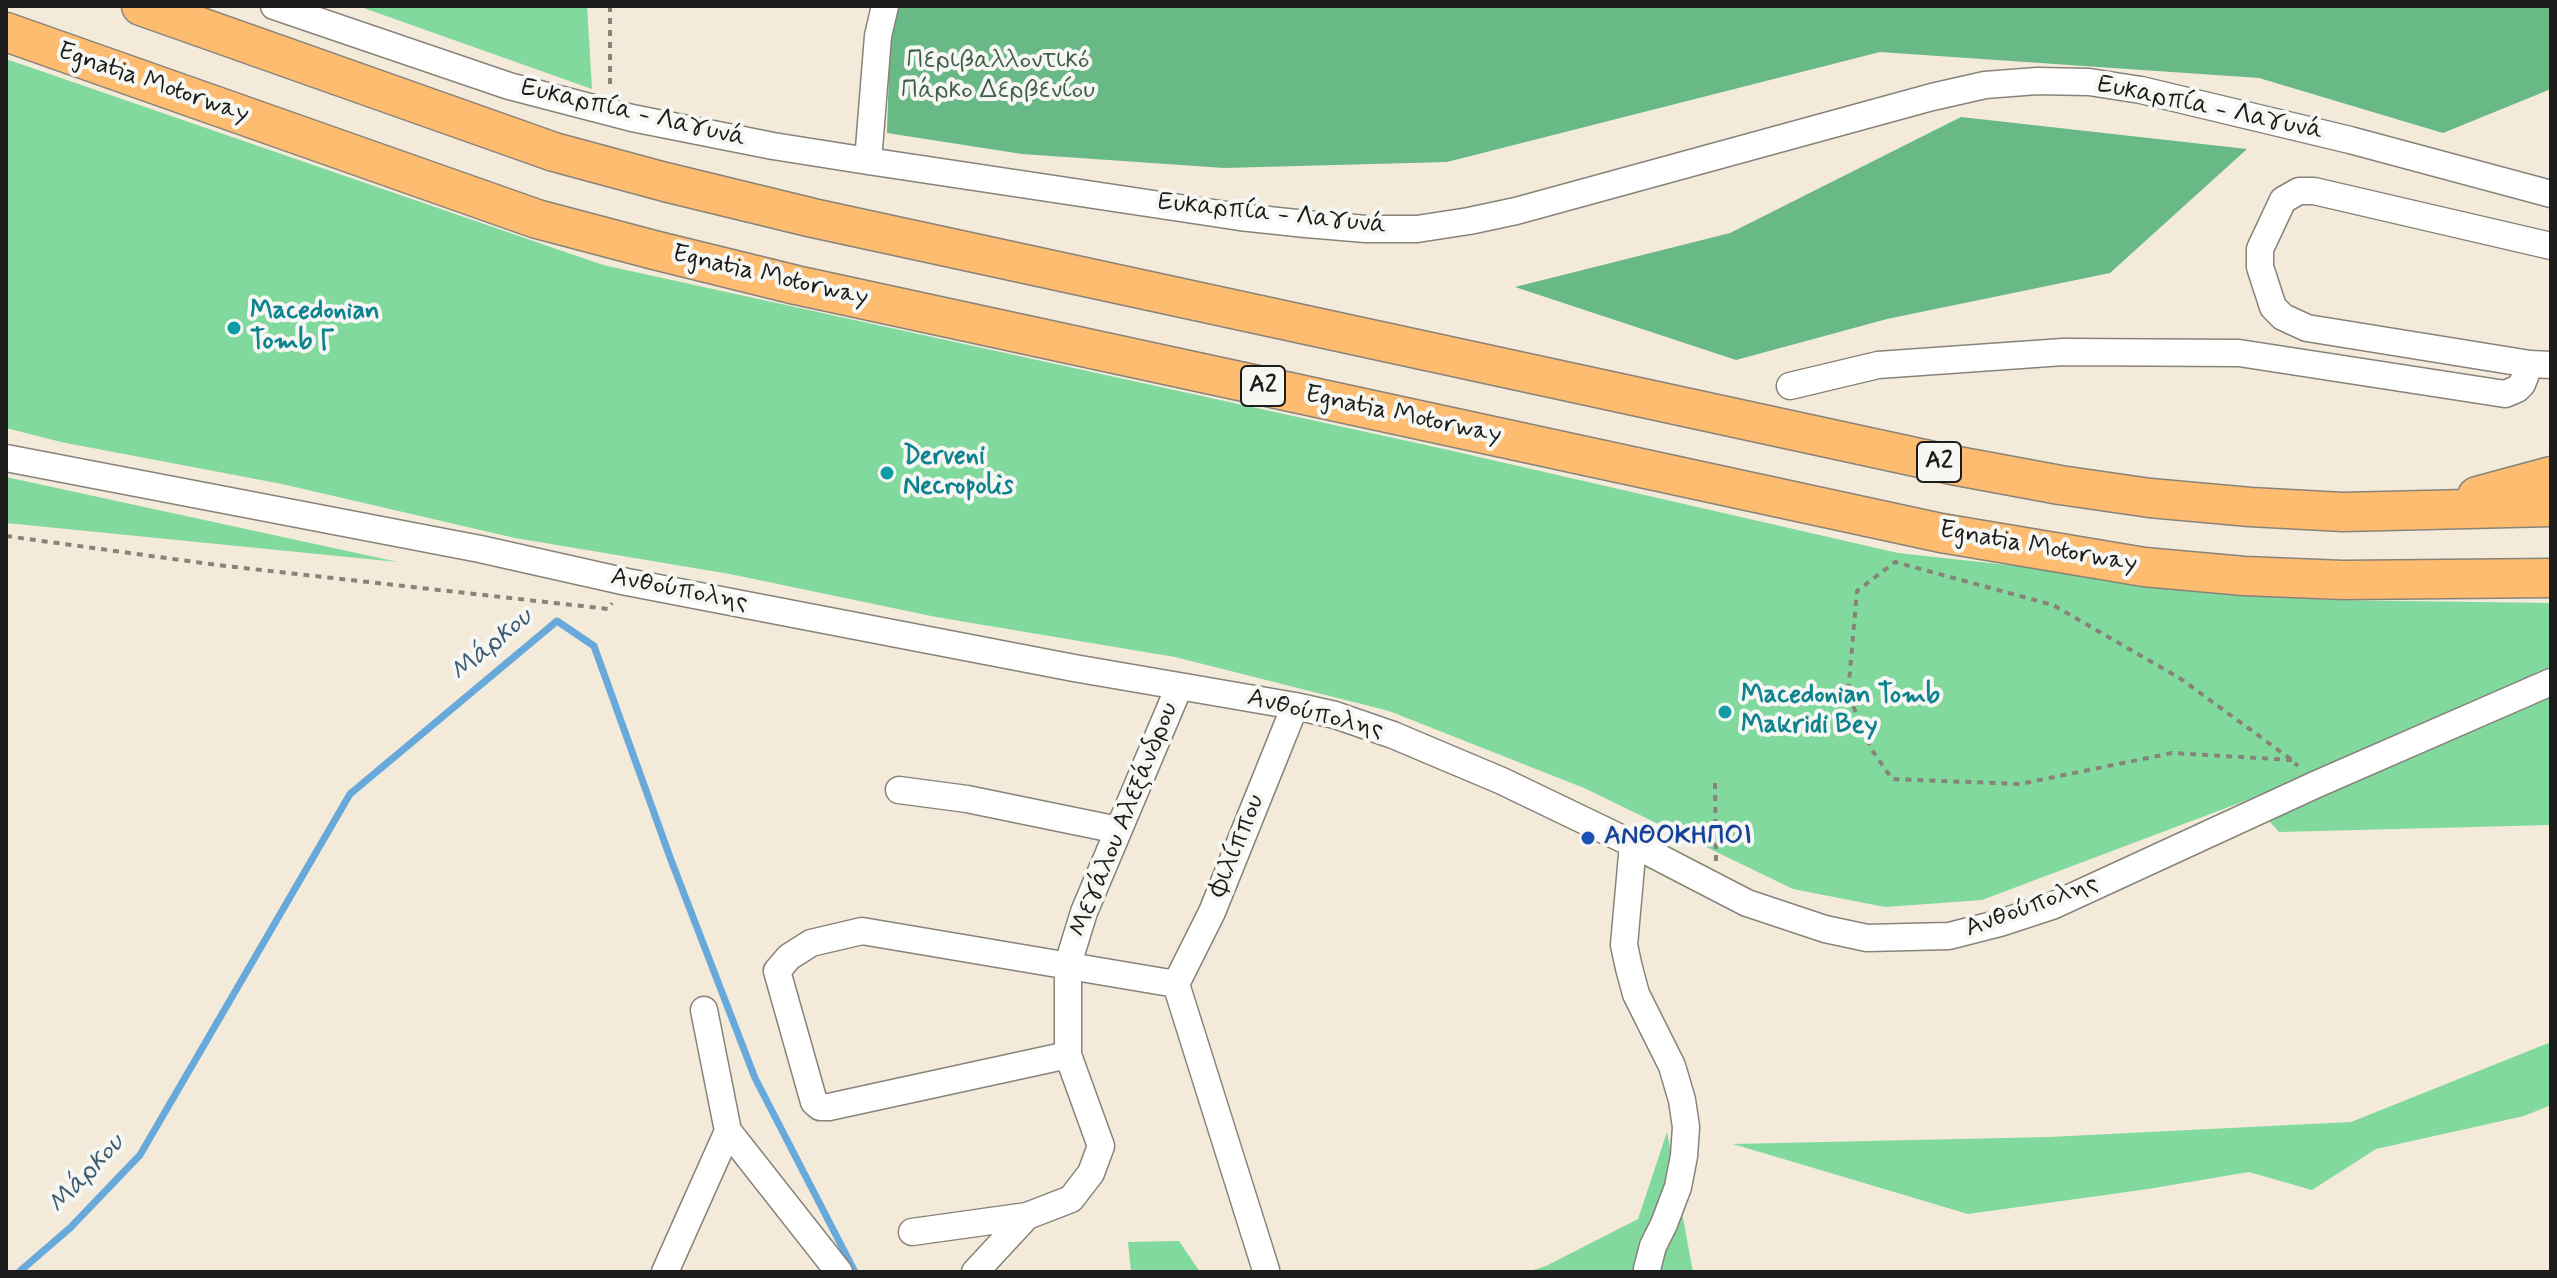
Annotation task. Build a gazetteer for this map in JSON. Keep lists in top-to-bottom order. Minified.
{"streets":{"highway":["Egnatia Motorway","Α2"],"street":["Ευκαρπία - Λαγυνά","Ανθούπολης","Μεγάλου Αλεξάνδρου","Φιλίππου"]},"crossings":[["Ανθούπολης","Μεγάλου Αλεξάνδρου"],["Ανθούπολης","Φιλίππου"]],"water":["Μάρκου"],"parks":["Περιβαλλοντικό Πάρκο Δερβενίου"],"places":["Macedonian Tomb Γ","Derveni Necropolis","Macedonian Tomb Makridi Bey","ΑΝΘΟΚΗΠΟΙ"]}
